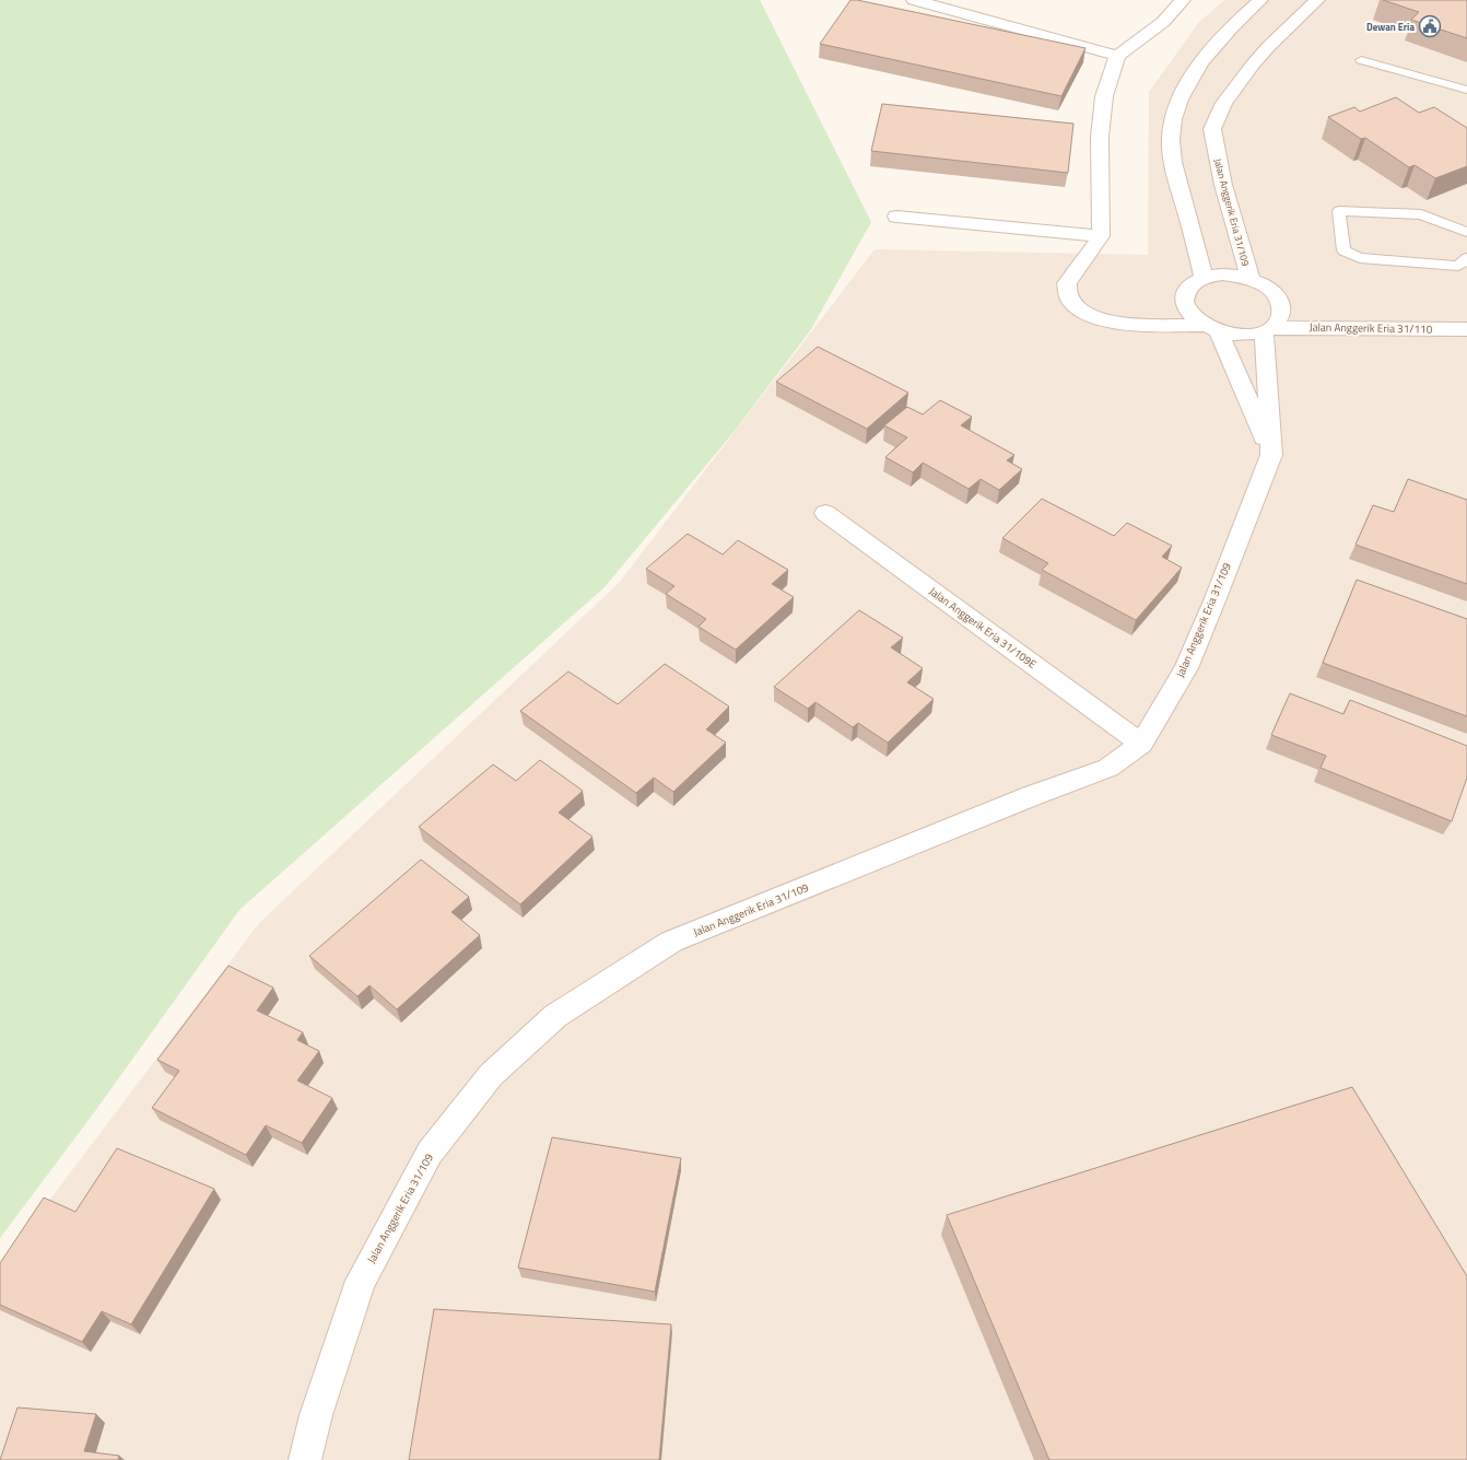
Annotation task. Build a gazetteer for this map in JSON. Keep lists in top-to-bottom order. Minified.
{"streets":{"street":["Jalan Anggerik Eria 31/109","Jalan Anggerik Eria 31/110","Jalan Anggerik Eria 31/109E"]},"crossings":[["Jalan Anggerik Eria 31/109","Jalan Anggerik Eria 31/110"],["Jalan Anggerik Eria 31/109","Jalan Anggerik Eria 31/109E"]],"places":{"public building":["Dewan Eria"]}}
